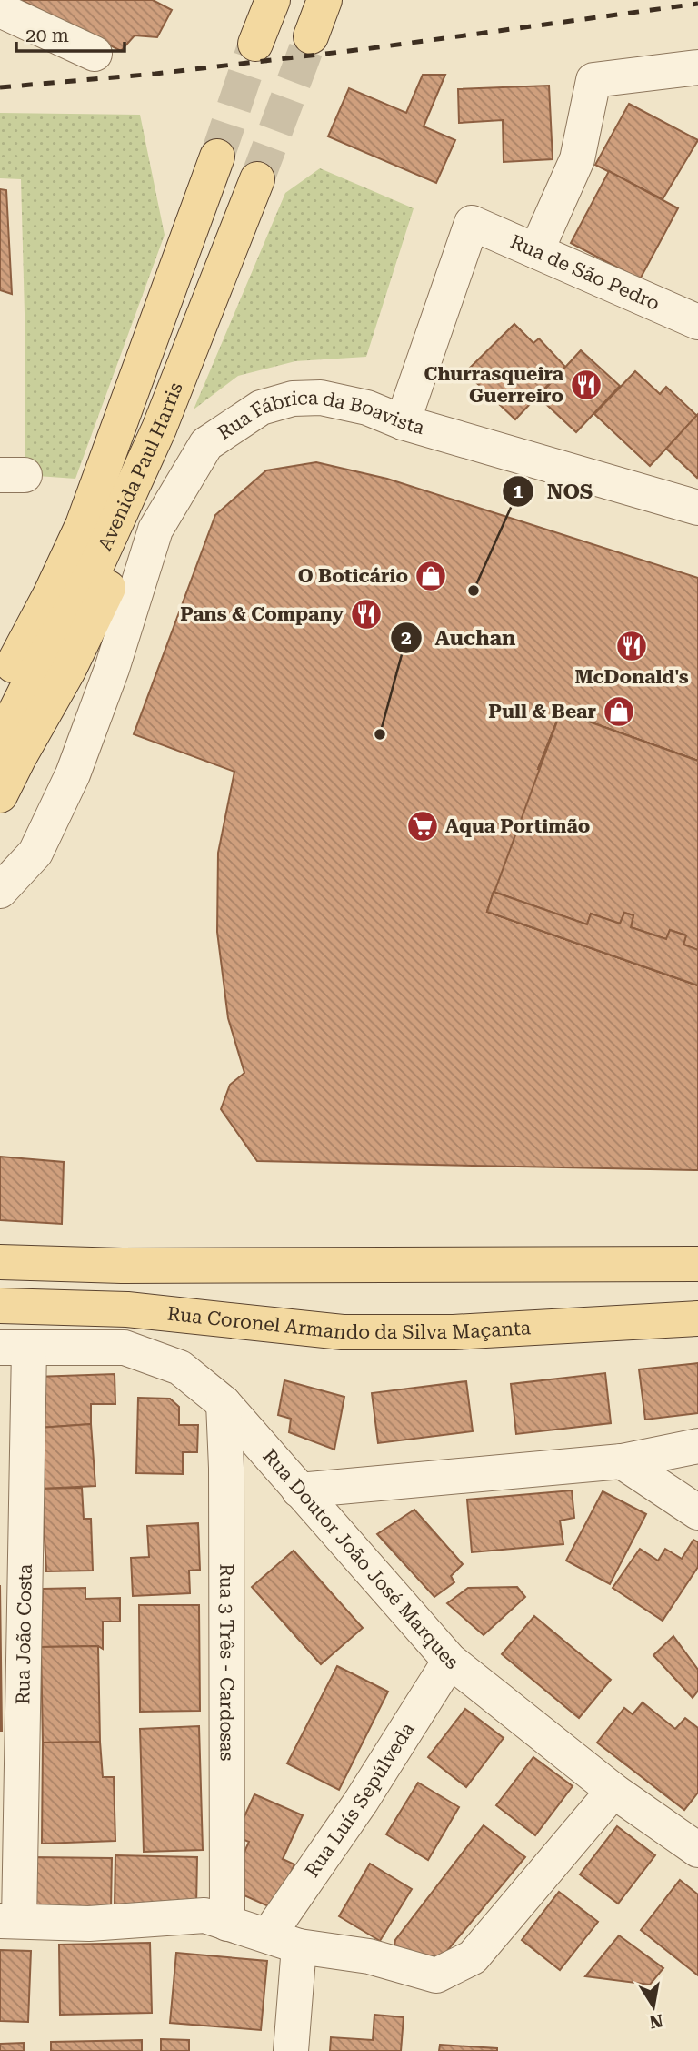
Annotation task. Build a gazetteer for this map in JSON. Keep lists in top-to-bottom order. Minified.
{"streets":{"main road":["Avenida Paul Harris","Rua Coronel Armando da Silva Maçanta"],"street":["Rua de São Pedro","Rua Fábrica da Boavista","Rua Doutor João José Marques","Rua João Costa","Rua 3 Três - Cardosas","Rua Luís Sepúlveda"]},"crossings":[["Rua de São Pedro","Rua Fábrica da Boavista"],["Rua Doutor João José Marques","Rua João Costa"],["Rua Doutor João José Marques","Rua 3 Três - Cardosas"],["Rua Doutor João José Marques","Rua Luís Sepúlveda"]],"places":{"restaurant":["Churrasqueira Guerreiro","Pans & Company","McDonald's"],"shop":["O Boticário","Pull & Bear"],"other":["NOS","Auchan"],"supermarket":["Aqua Portimão"]},"scale_bar":"20 m","north":"bottom"}
